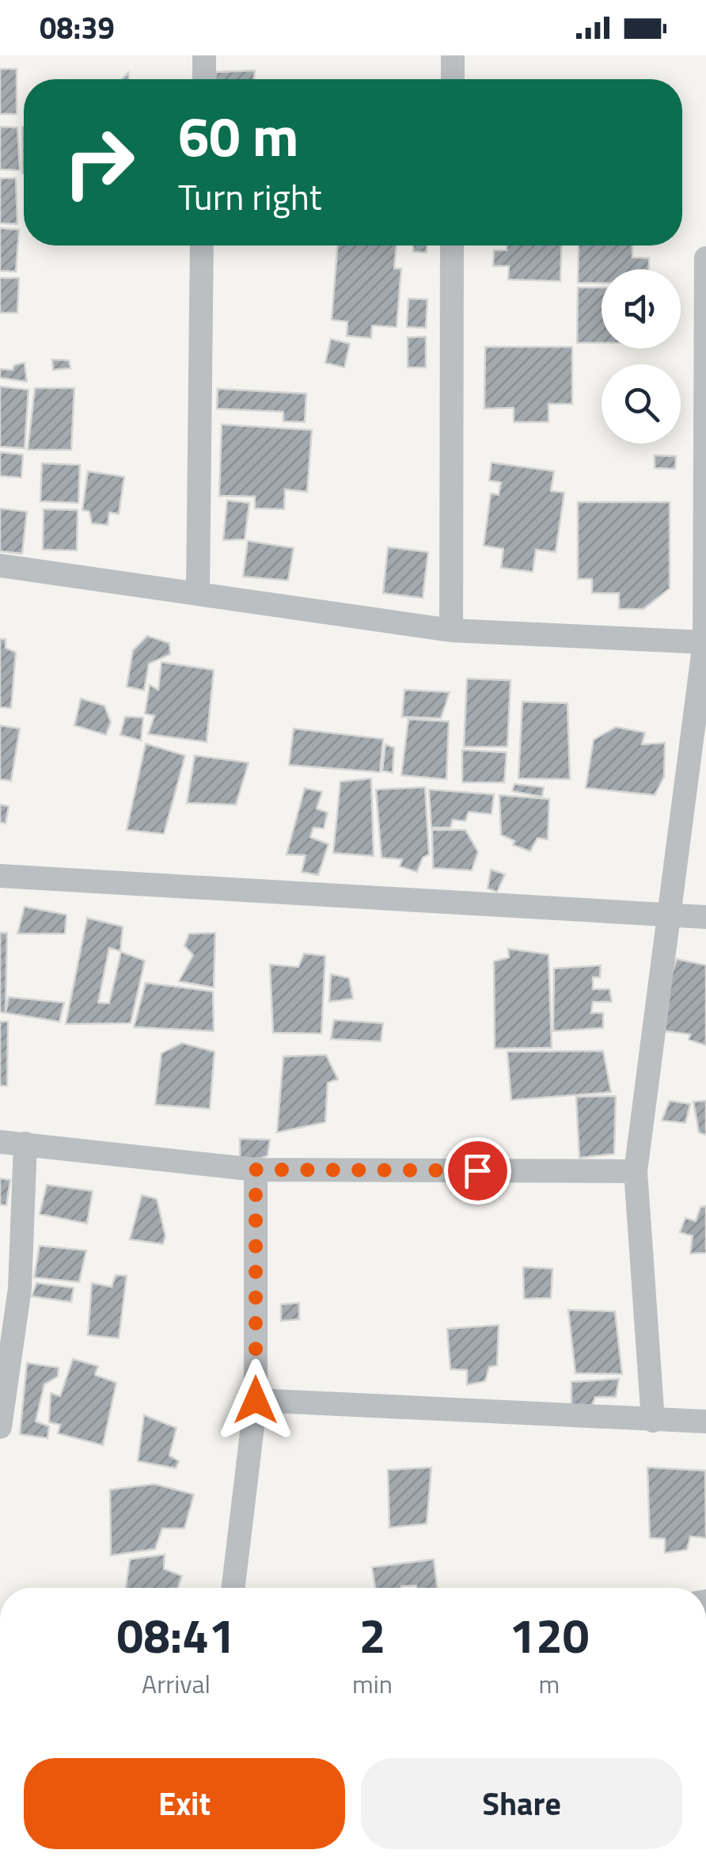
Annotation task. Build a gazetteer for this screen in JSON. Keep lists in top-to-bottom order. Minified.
{"page":{"status":"08:39","turn":["60 m","Turn right"],"eta":["08:41","Arrival","2","min","120","m"],"buttons":["Exit","Share"]}}
